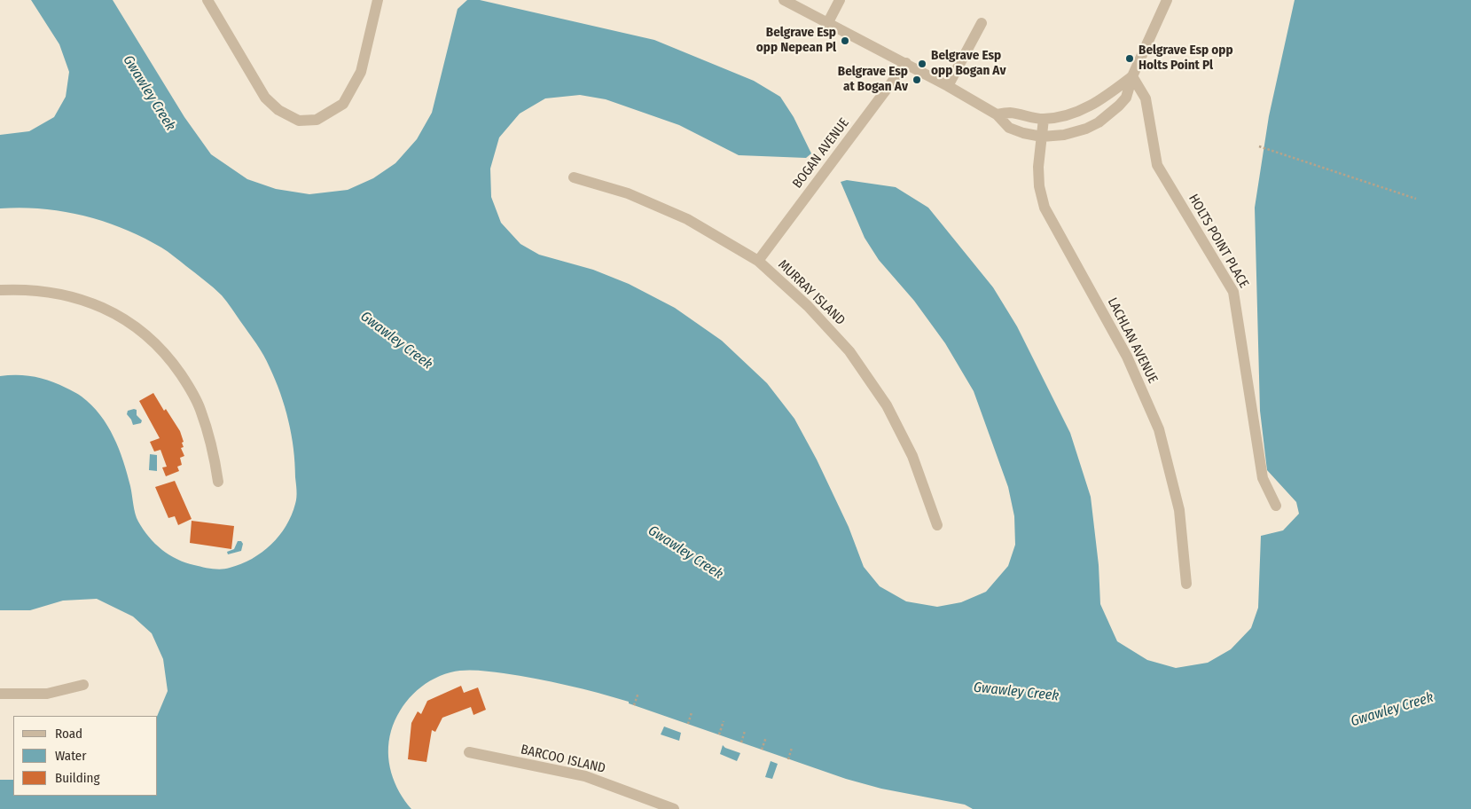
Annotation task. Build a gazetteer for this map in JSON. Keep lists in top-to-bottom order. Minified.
{"streets":{"street":["BOGAN AVENUE","HOLTS POINT PLACE","MURRAY ISLAND","LACHLAN AVENUE","BARCOO ISLAND"]},"crossings":[["BOGAN AVENUE","MURRAY ISLAND"]],"water":["Gwawley Creek"],"places":["Belgrave Esp opp Nepean Pl","Belgrave Esp opp Holts Point Pl","Belgrave Esp opp Bogan Av","Belgrave Esp at Bogan Av"],"legend":["Road","Water","Building"]}
